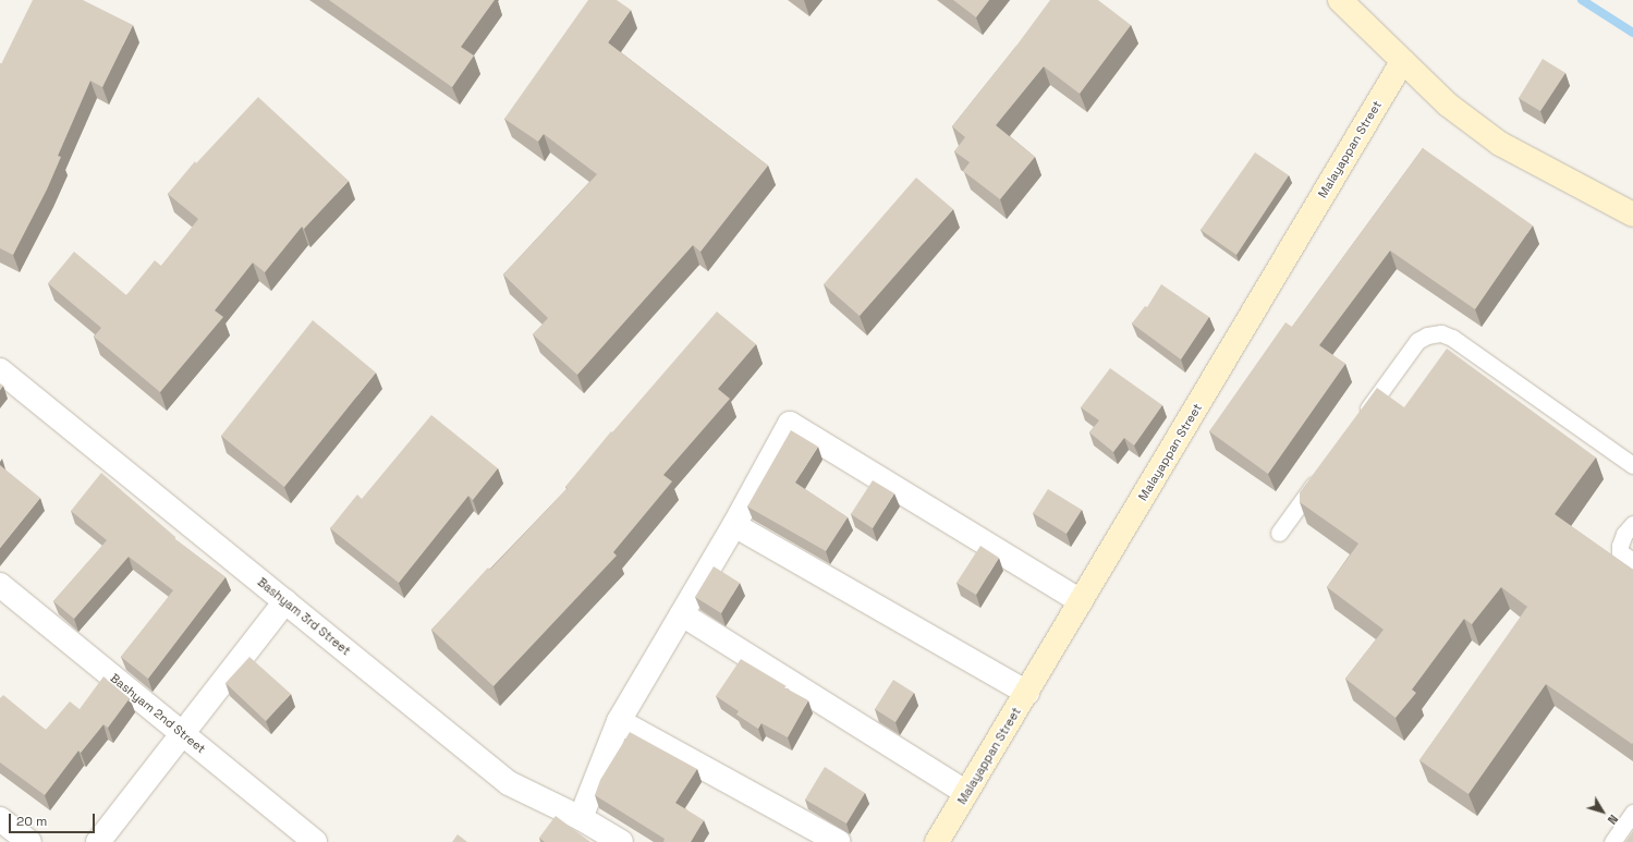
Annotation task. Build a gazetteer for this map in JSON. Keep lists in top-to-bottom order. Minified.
{"streets":{"street":["Malayappan Street","Bashyam 3rd Street","Bashyam 2nd Street"]},"scale_bar":"20 m","north":"bottom right"}
